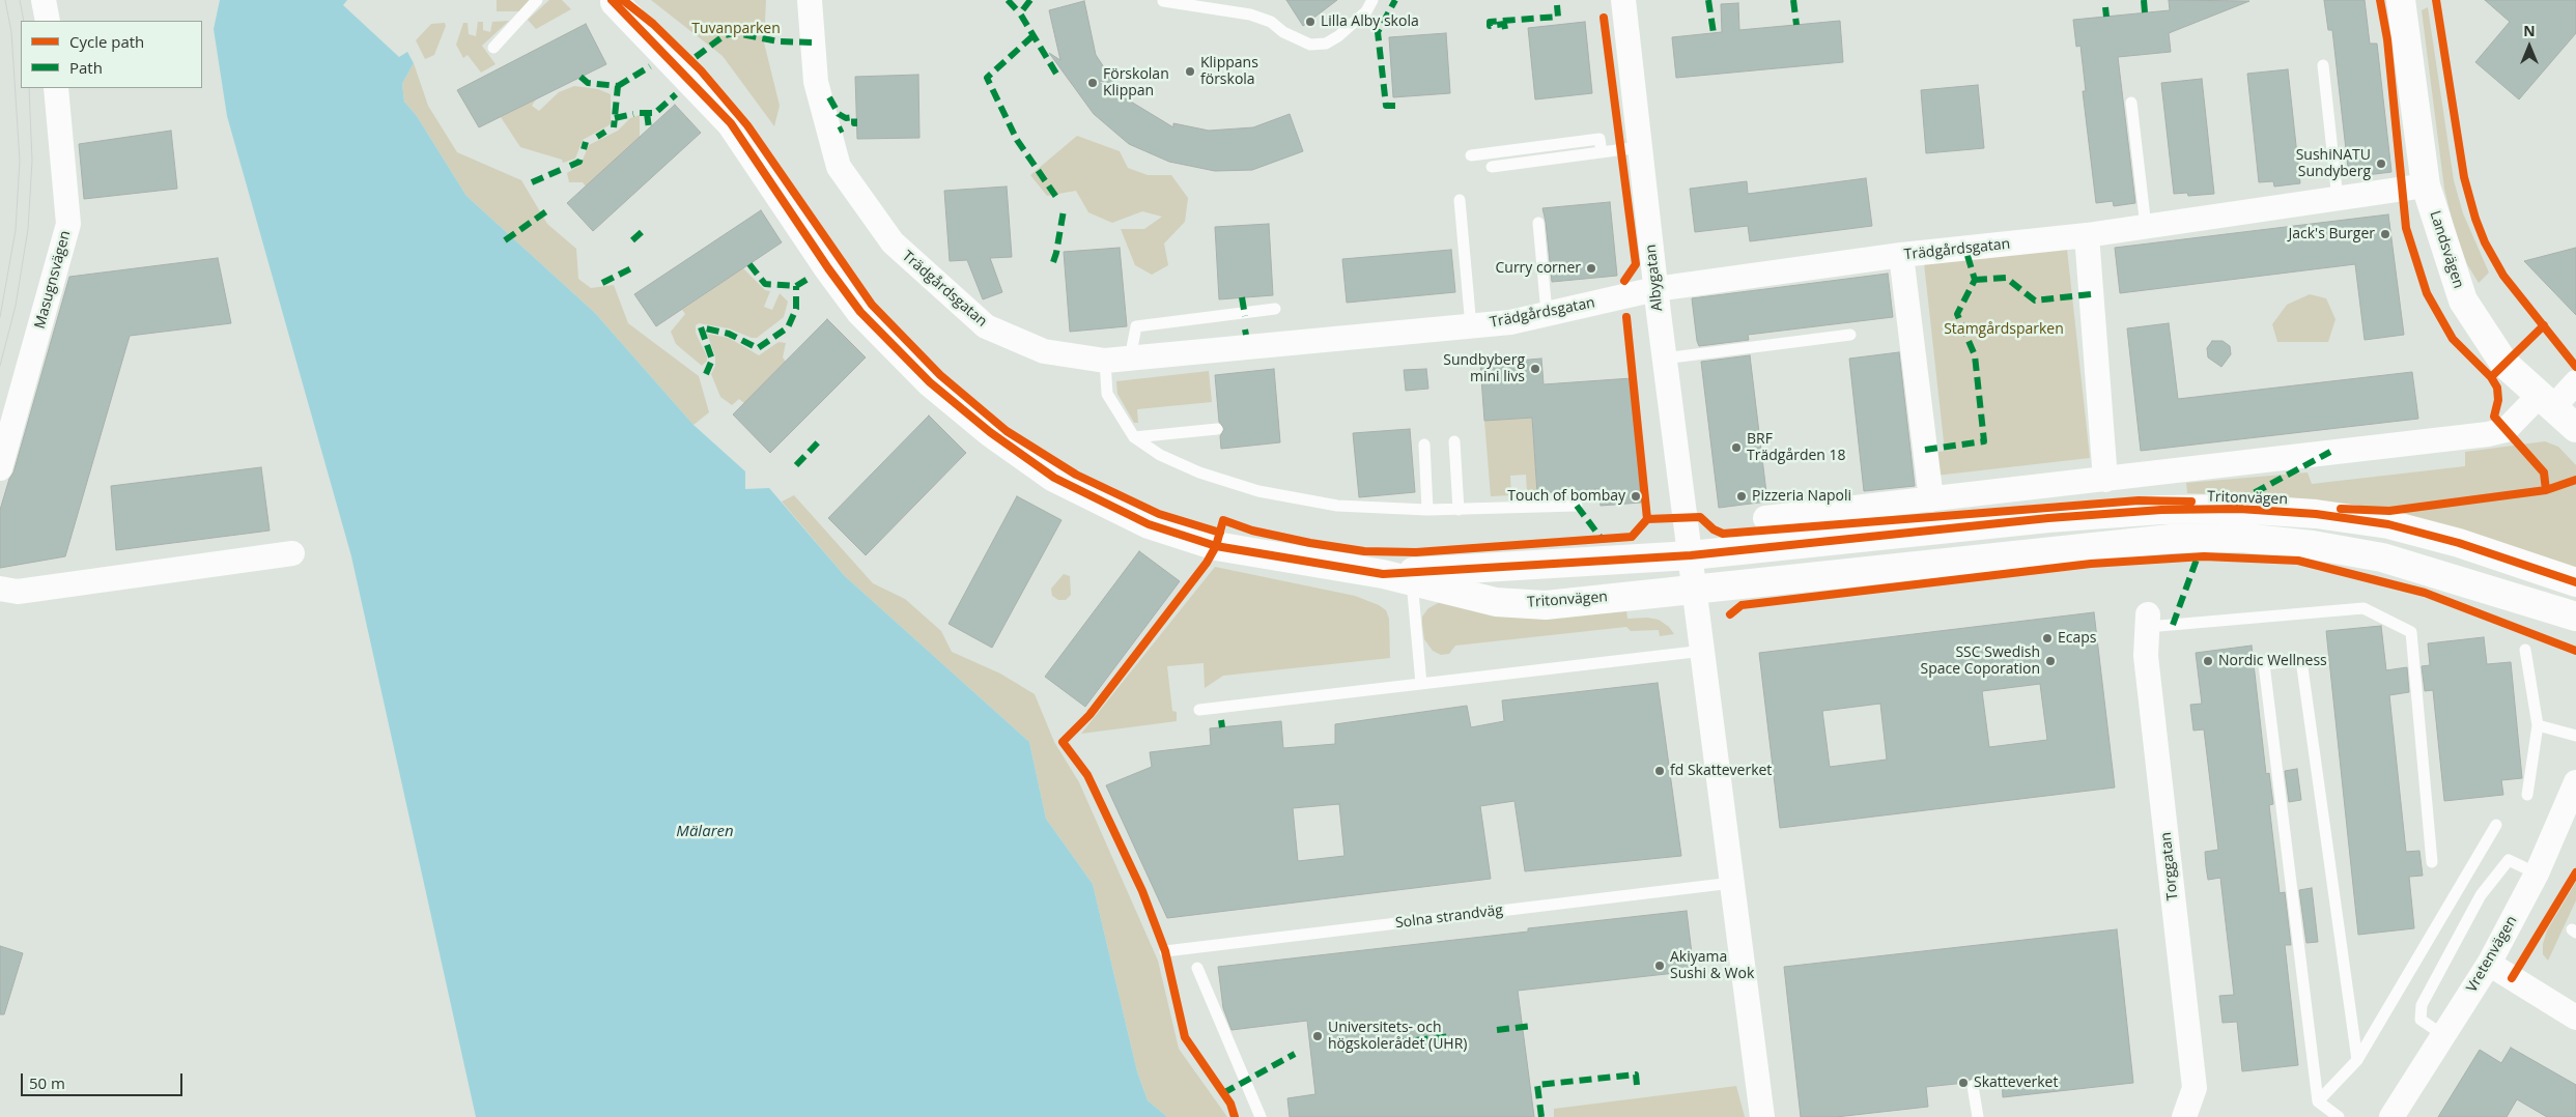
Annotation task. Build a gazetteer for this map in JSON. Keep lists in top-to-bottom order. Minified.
{"streets":{"street":["Trädgårdsgatan","Landsvägen","Albygatan","Masugnsvägen","Tritonvägen","Torggatan","Vretenvägen"],"lane":["Solna strandväg"]},"crossings":[["Trädgårdsgatan","Landsvägen"],["Trädgårdsgatan","Albygatan"],["Landsvägen","Tritonvägen"],["Albygatan","Tritonvägen"]],"water":["Mälaren"],"parks":["Tuvanparken","Stamgårdsparken"],"places":["Lilla Alby skola","Klippans förskola","Förskolan Klippan","SushiNATU Sundyberg","Jack's Burger","Curry corner","Sundbyberg mini livs","BRF Trädgården 18","Touch of bombay","Pizzeria Napoli","Ecaps","SSC Swedish Space Coporation","Nordic Wellness","fd Skatteverket","Akiyama Sushi & Wok","Universitets- och högskolerådet (UHR)","Skatteverket"],"legend":["Cycle path","Path"],"scale_bar":"50 m","north":"top"}
